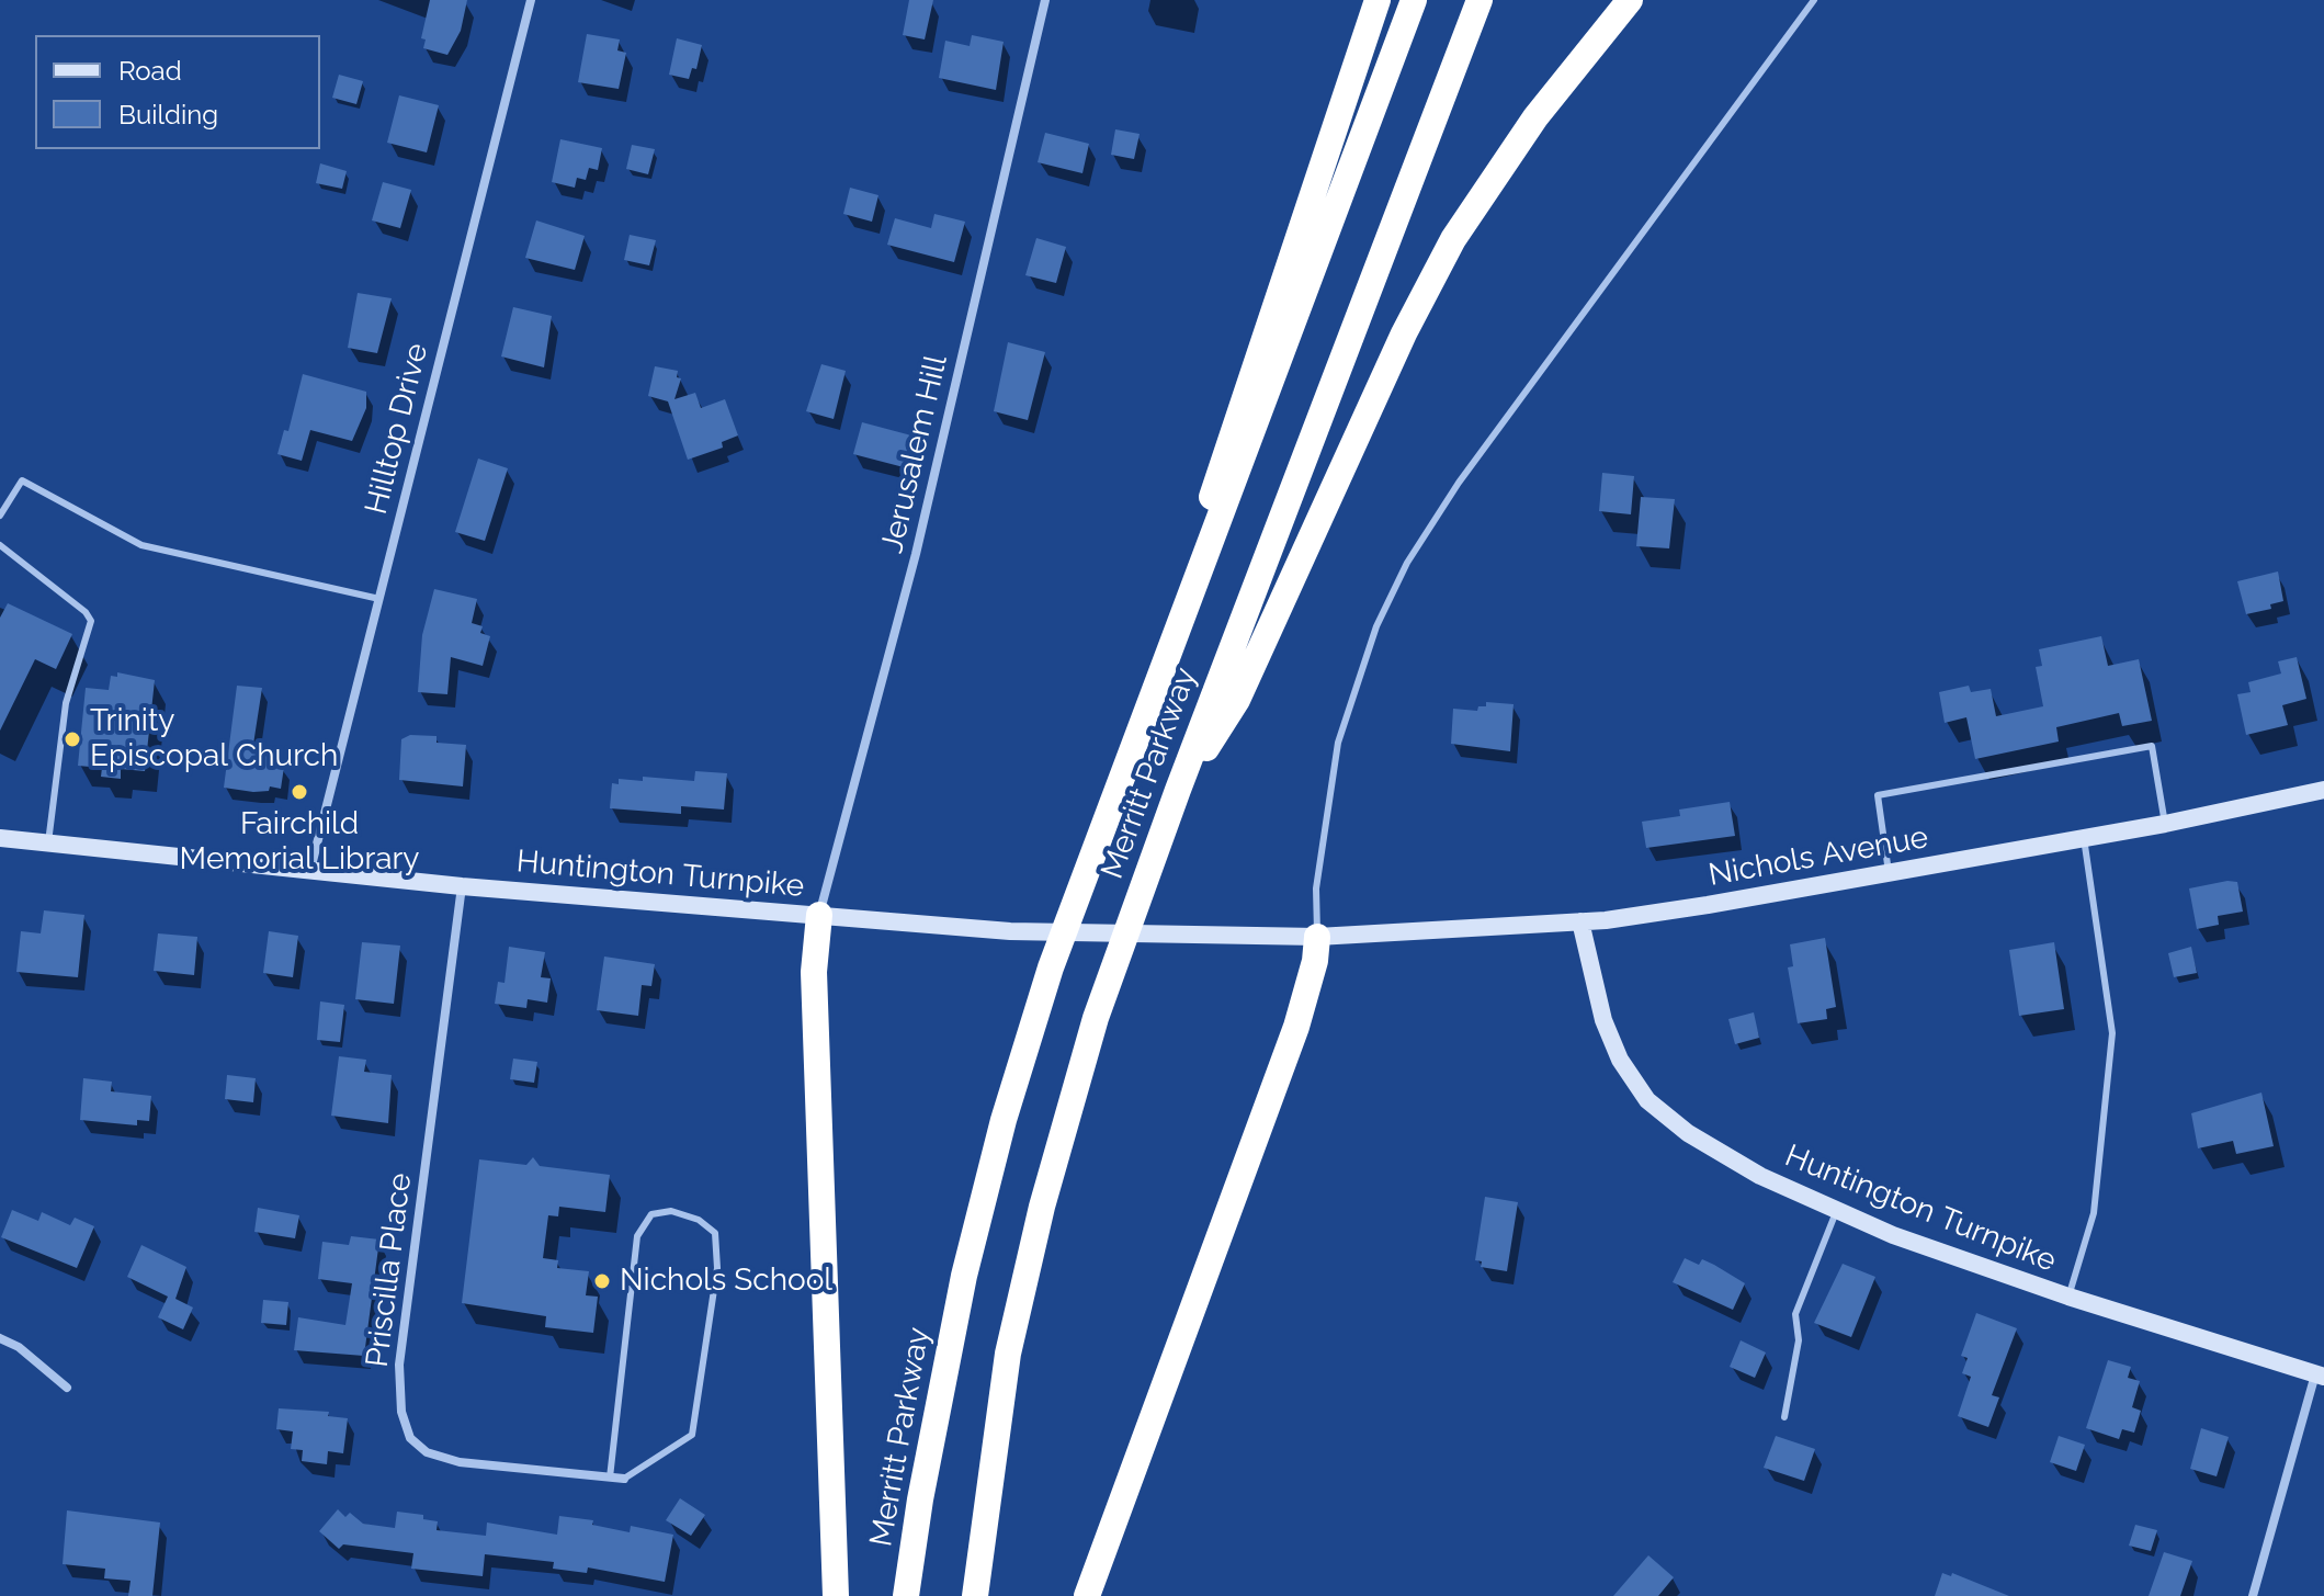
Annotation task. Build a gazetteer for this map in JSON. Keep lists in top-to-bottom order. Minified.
{"streets":{"highway":["Merritt Parkway"],"main road":["Nichols Avenue","Huntington Turnpike"],"street":["Hilltop Drive","Jerusalem Hill","Priscilla Place"]},"crossings":[["Hilltop Drive","Huntington Turnpike"],["Jerusalem Hill","Huntington Turnpike"],["Nichols Avenue","Huntington Turnpike"],["Huntington Turnpike","Priscilla Place"]],"places":["Trinity Episcopal Church","Fairchild Memorial Library","Nichols School"],"legend":["Road","Building"]}
